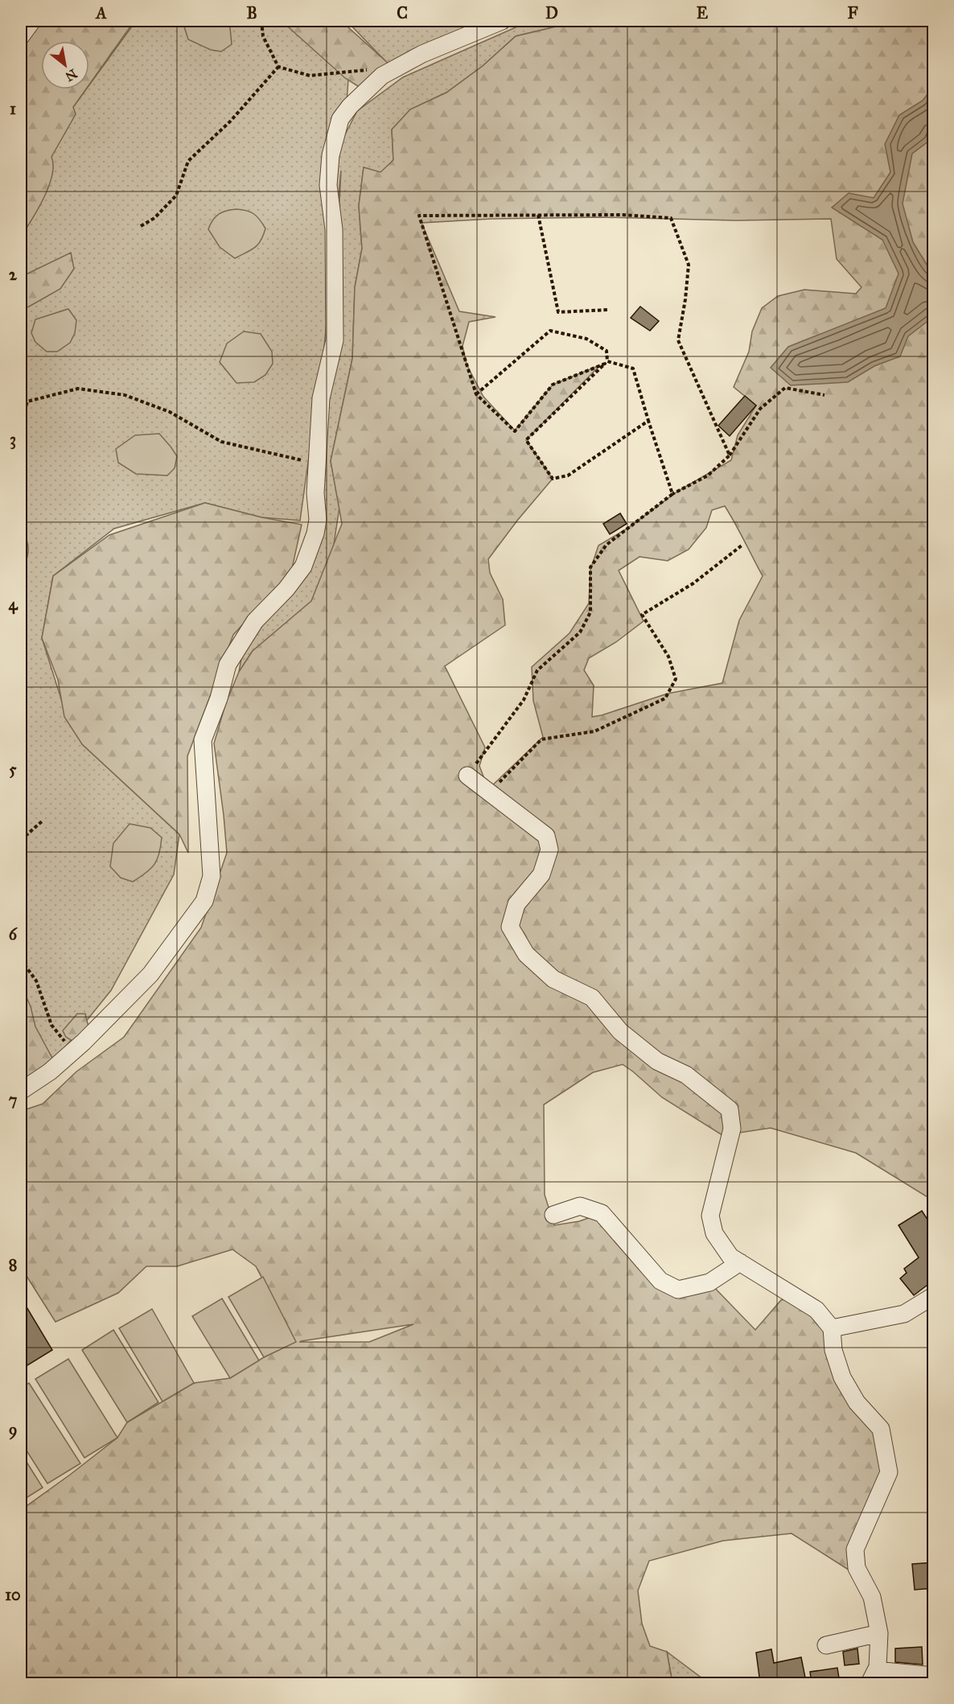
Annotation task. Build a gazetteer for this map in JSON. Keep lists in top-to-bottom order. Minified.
{"north":"bottom right","grid":{"columns":["A","B","C","D","E","F"],"rows":["1","2","3","4","5","6","7","8","9","10"]}}
